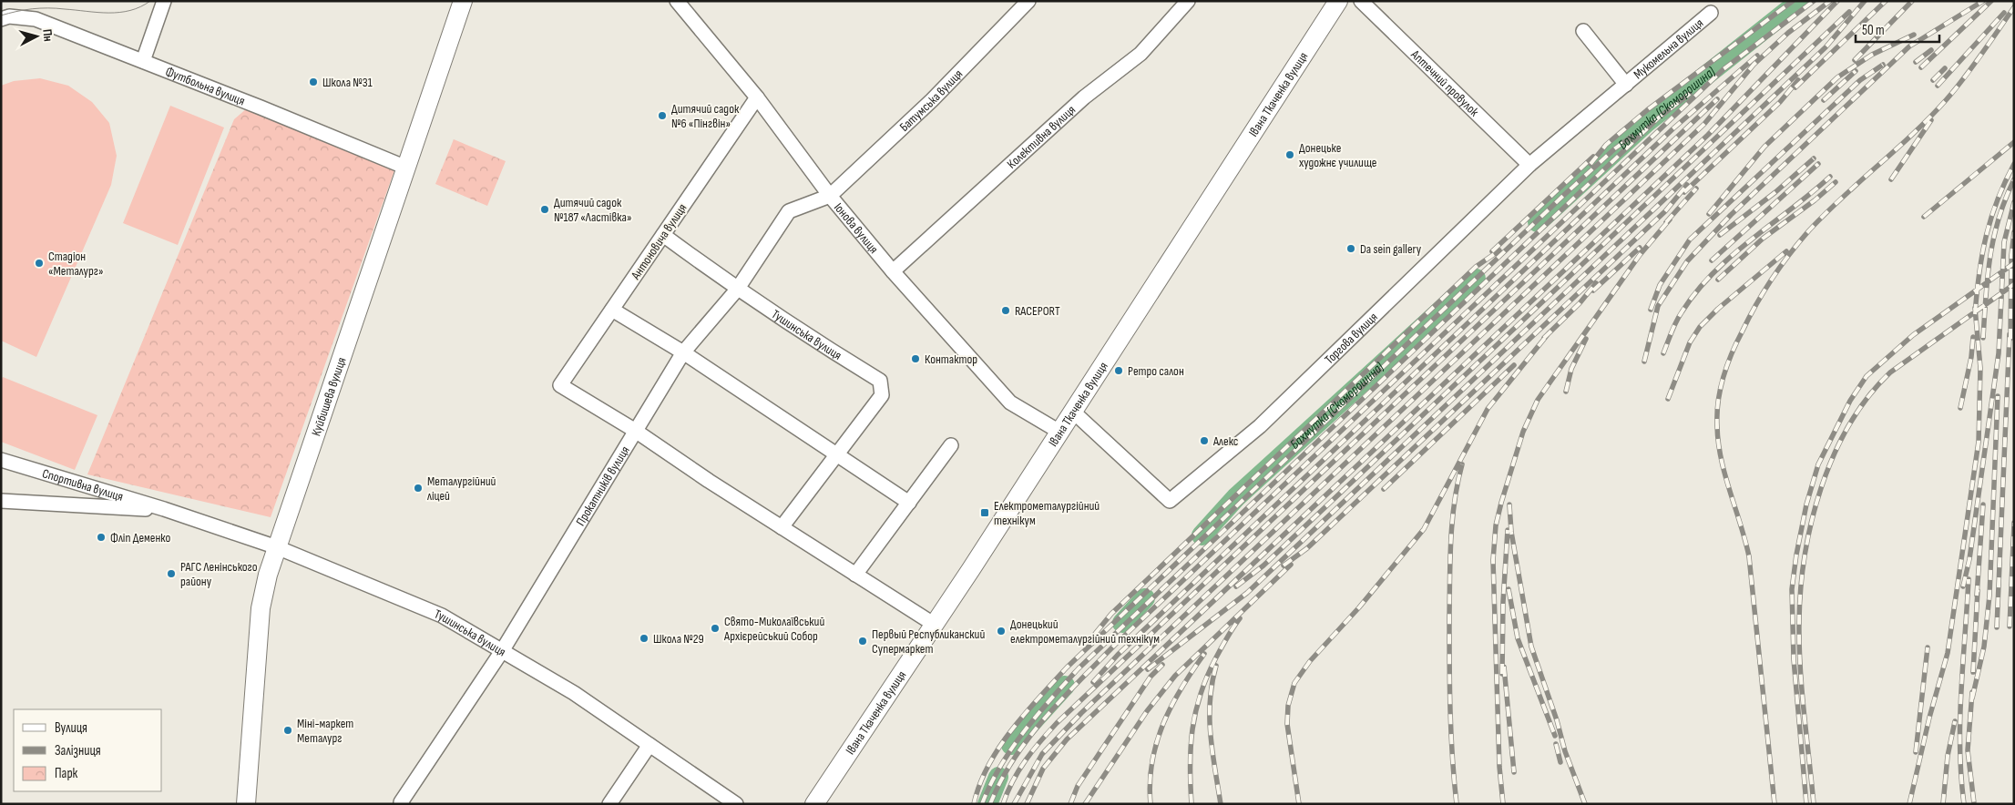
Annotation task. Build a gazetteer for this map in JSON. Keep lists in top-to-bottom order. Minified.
{"streets":{"main road":["Івана Ткаченка вулиця","Куйбишева вулиця"],"street":["Мукомельна вулиця","Аптечний провулок","Футбольна вулиця","Батумська вулиця","Колективна вулиця","Іонова вулиця","Антоновича вулиця","Тушинська вулиця","Торгова вулиця","Спортивна вулиця","Прокатників вулиця"]},"crossings":[["Мукомельна вулиця","Торгова вулиця"],["Аптечний провулок","Торгова вулиця"],["Футбольна вулиця","Куйбишева вулиця"],["Івана Ткаченка вулиця","Іонова вулиця"],["Івана Ткаченка вулиця","Торгова вулиця"],["Батумська вулиця","Іонова вулиця"],["Батумська вулиця","Прокатників вулиця"],["Колективна вулиця","Іонова вулиця"],["Іонова вулиця","Антоновича вулиця"],["Іонова вулиця","Прокатників вулиця"],["Антоновича вулиця","Тушинська вулиця"],["Антоновича вулиця","Прокатників вулиця"],["Тушинська вулиця","Куйбишева вулиця"],["Тушинська вулиця","Спортивна вулиця"],["Тушинська вулиця","Прокатників вулиця"],["Куйбишева вулиця","Спортивна вулиця"]],"water":["Бахмутка (Скоморошина)"],"places":{"other":["Школа №31","Дитячий садок №6 «Пінгвін»","Донецьке художнє училище","Дитячий садок №187 «Ластівка»","Da sein gallery","Стадіон «Металург»","RACEPORT","Контактор","Ретро салон","Алекс","Металургійний ліцей","Фліп Деменко","РАГС Ленінського району","Свято-Миколаївський Архієрейський Собор","Донецький електрометалургійний технікум","Школа №29","Первый Республиканский Супермаркет","Міні-маркет Металург"],"transit":["Електрометалургійний технікум"]},"legend":["Вулиця","Залізниця","Парк"],"scale_bar":"50 m","north":"right"}
